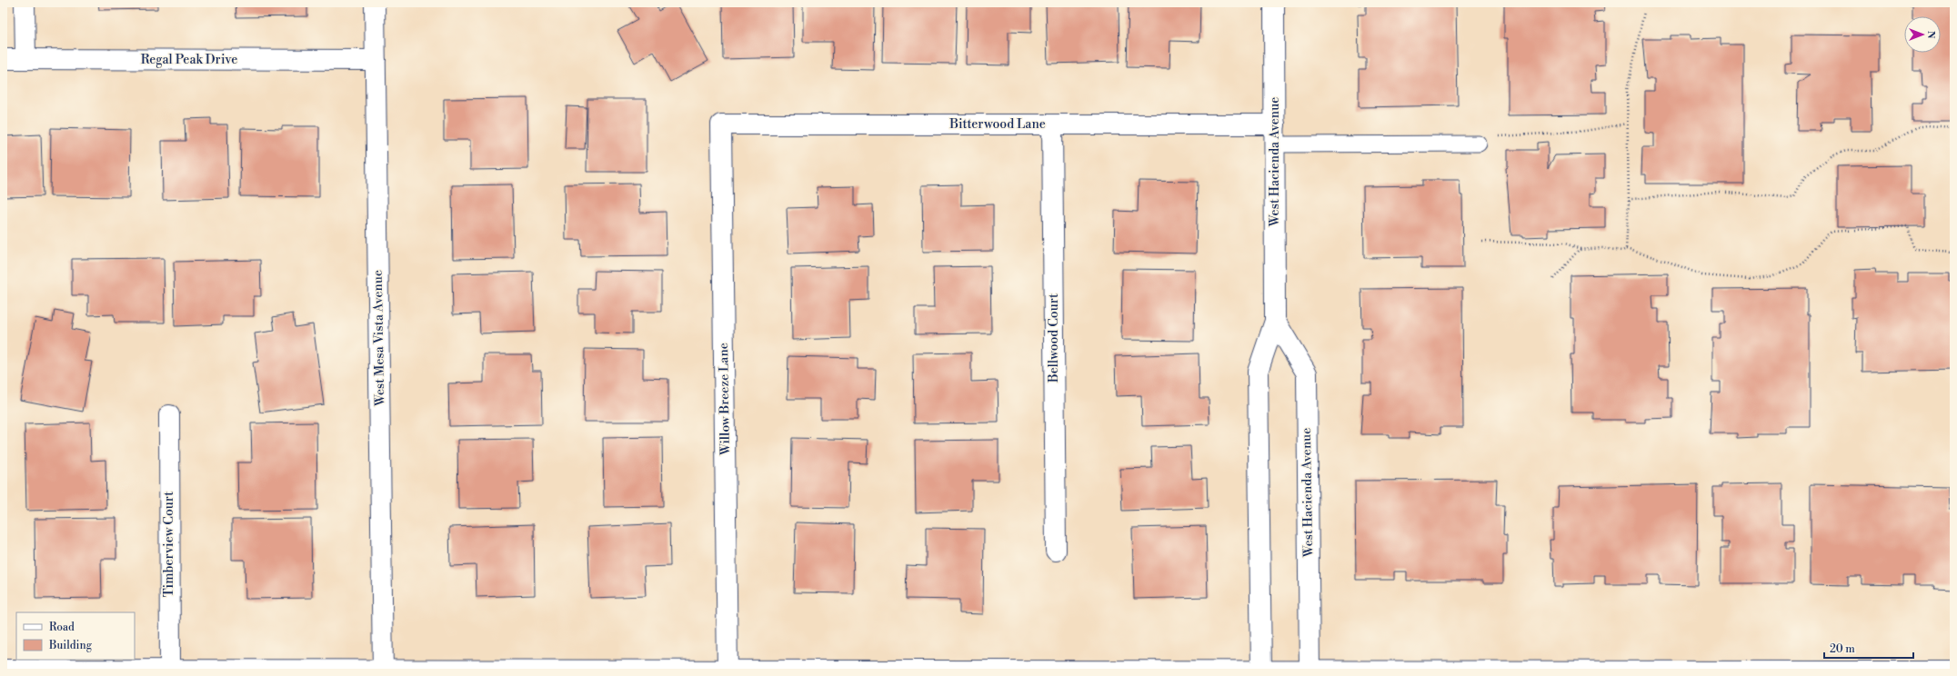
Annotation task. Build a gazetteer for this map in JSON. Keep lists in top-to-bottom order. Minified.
{"streets":{"main road":["Regal Peak Drive","Bitterwood Lane","West Hacienda Avenue","West Mesa Vista Avenue","Bellwood Court","Willow Breeze Lane","Timberview Court"]},"crossings":[["Regal Peak Drive","West Mesa Vista Avenue"],["Bitterwood Lane","West Hacienda Avenue"],["Bitterwood Lane","Bellwood Court"],["Bitterwood Lane","Willow Breeze Lane"]],"legend":["Road","Building"],"scale_bar":"20 m","north":"right"}
